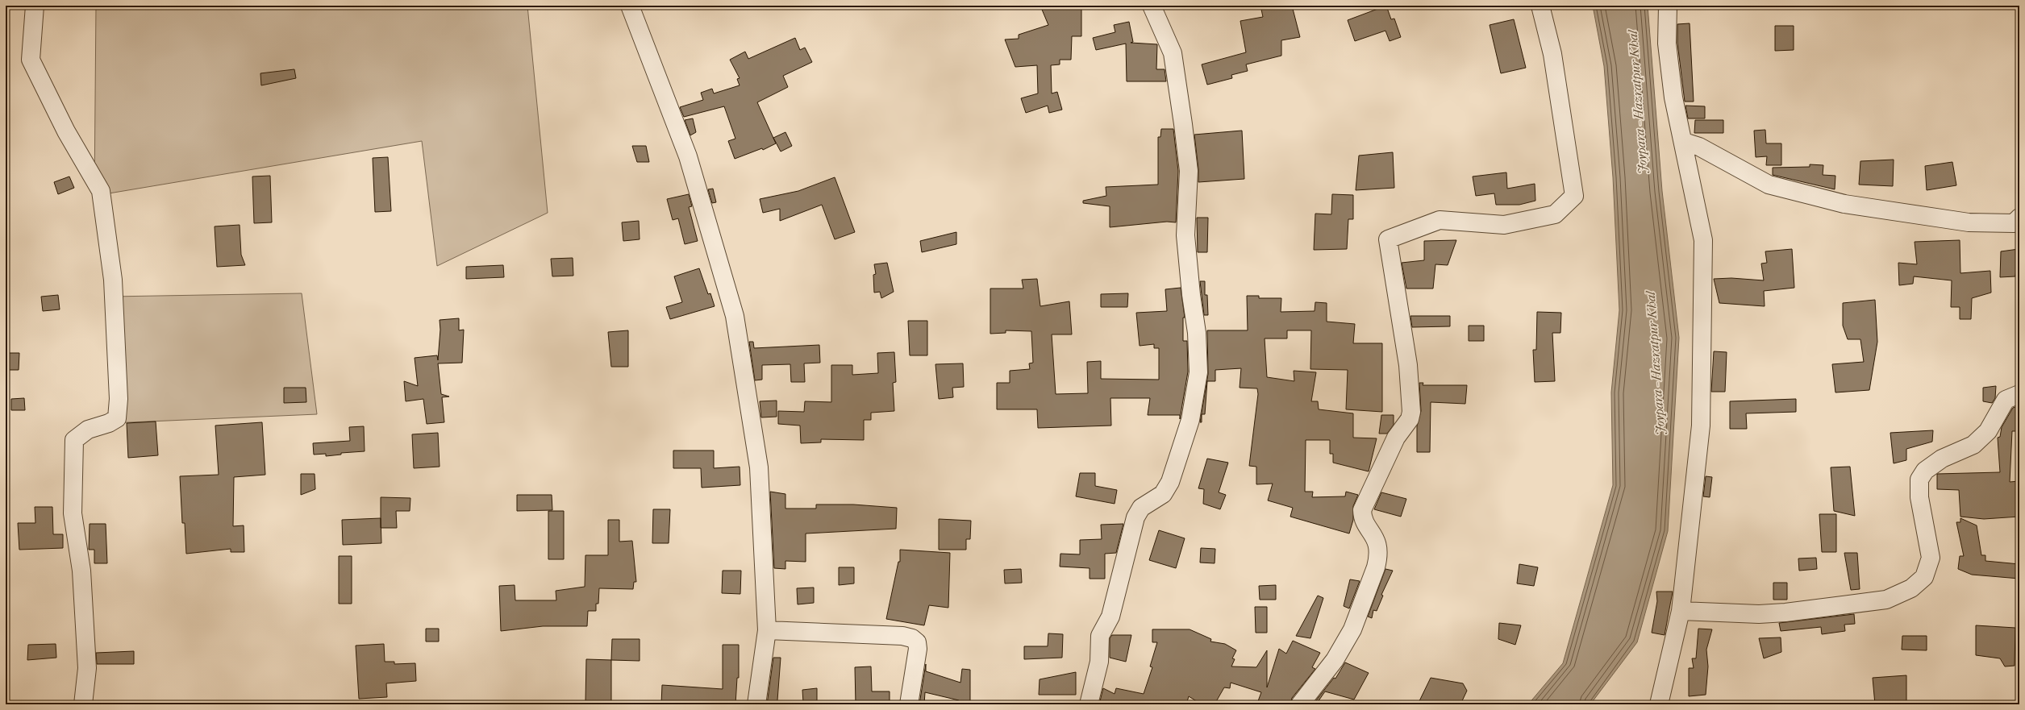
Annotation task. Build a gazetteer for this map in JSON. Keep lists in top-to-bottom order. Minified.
{"water":["Joypara - Hazratpur Khal"]}
